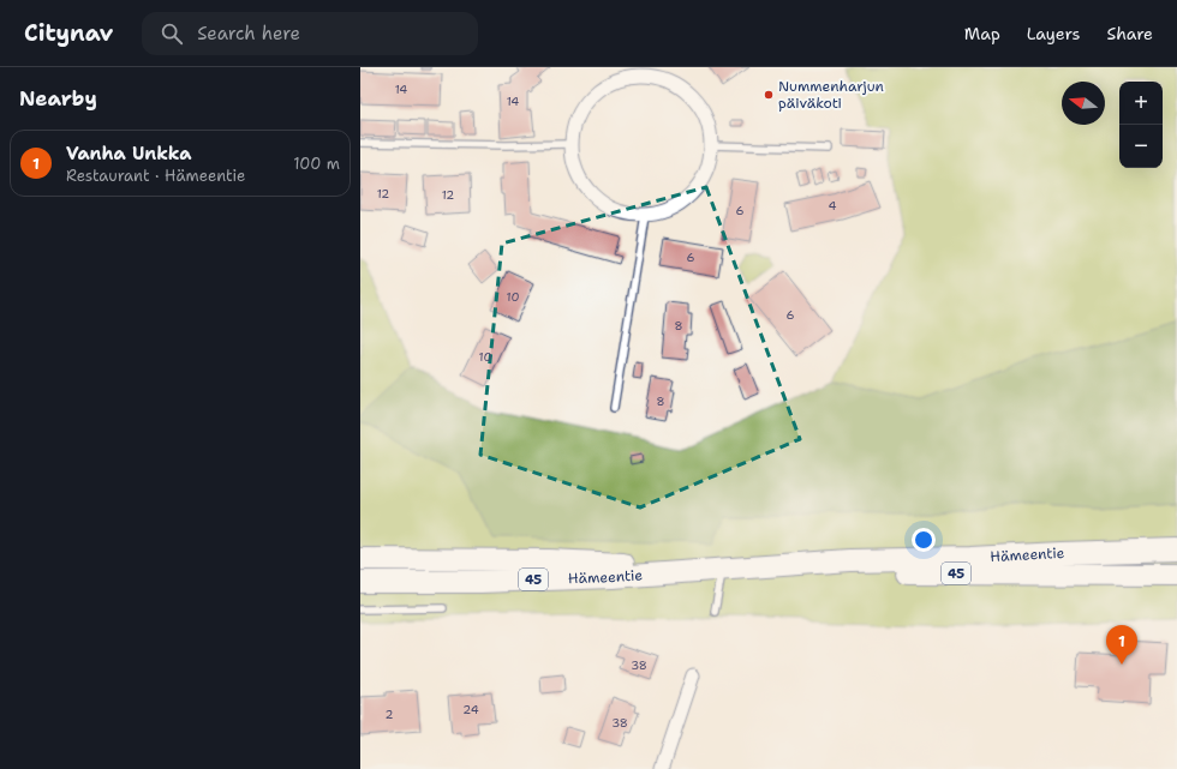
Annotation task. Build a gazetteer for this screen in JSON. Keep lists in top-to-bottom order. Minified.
{"streets":{"main road":["Hämeentie","45"]},"places":["Nummenharjun päiväkoti"],"house_numbers":["14","14","12","12","4","6","6","10","6","8","10","8","38","24","2","38"],"north":"left","page":{"header":"Citynav","search":"Search here","nav":["Map","Layers","Share"],"heading":"Nearby","map_buttons":["+","−"],"list":[{"mark":"1","name":"Vanha Unkka","note":"Restaurant · Hämeentie","value":"100 m"}],"pins":"1"}}
